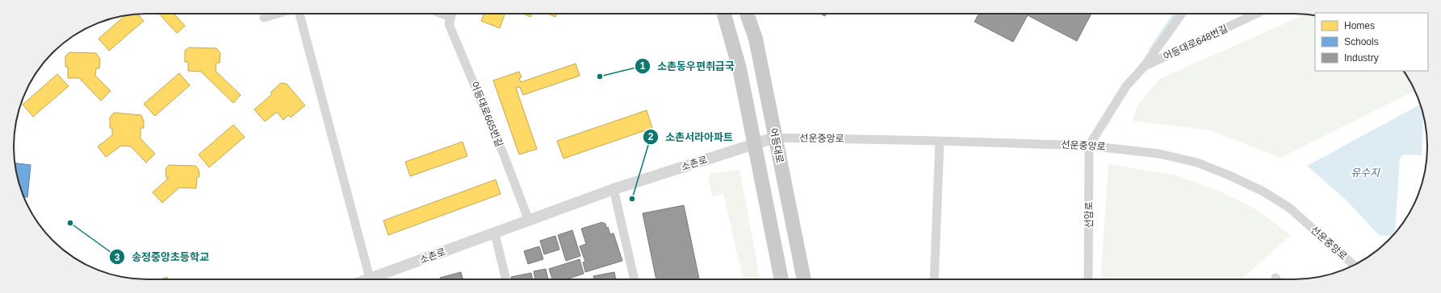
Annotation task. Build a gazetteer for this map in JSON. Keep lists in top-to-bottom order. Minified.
{"streets":{"main road":["어등대로"],"street":["어등대로648번길","어등대로665번길","선운중앙로","소촌로","선암로"]},"crossings":[["어등대로665번길","소촌로"],["선운중앙로","어등대로"],["선운중앙로","소촌로"],["선운중앙로","선암로"],["어등대로","소촌로"]],"water":["유수지"],"places":["소촌동우편취급국","소촌서라아파트","송정중앙초등학교"],"legend":["Homes","Schools","Industry"]}
